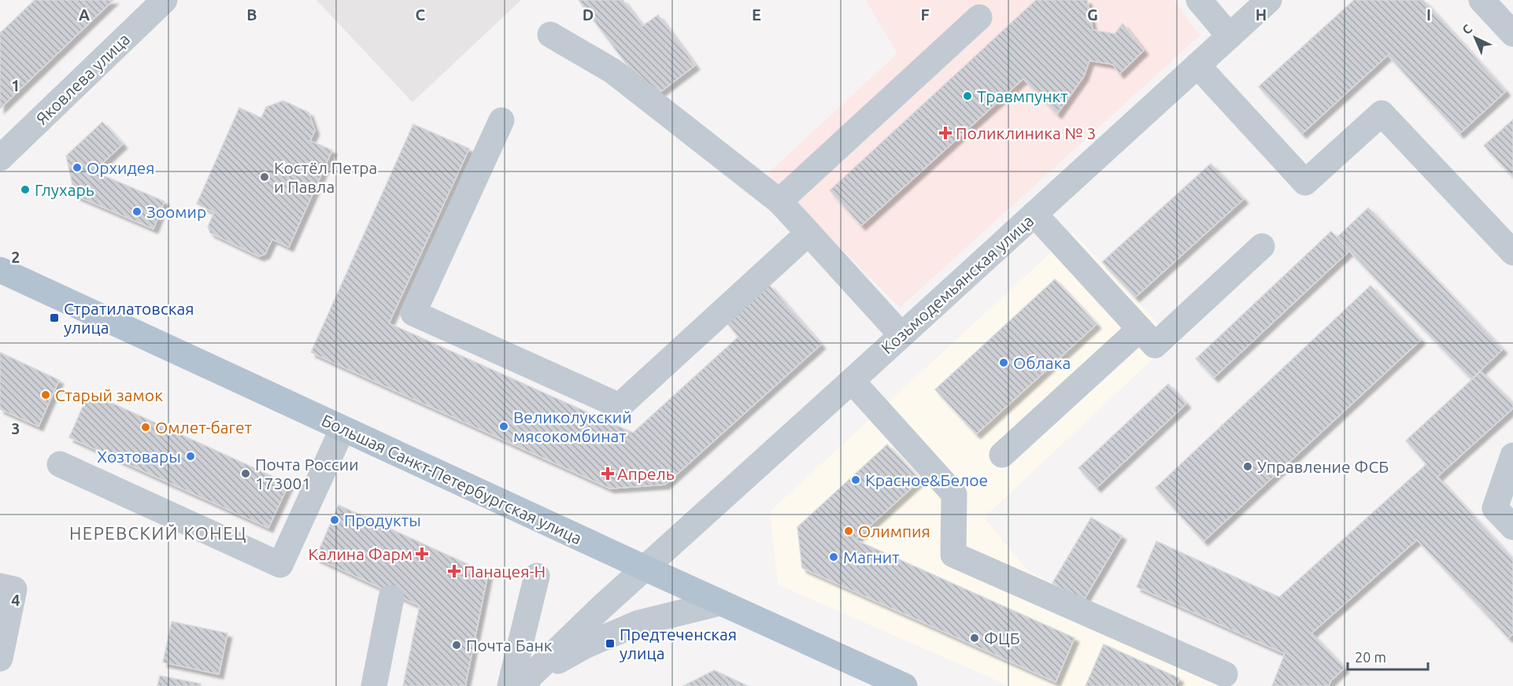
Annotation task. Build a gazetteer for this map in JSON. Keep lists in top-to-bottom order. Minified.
{"streets":{"main road":["Большая Санкт-Петербургская улица"],"street":["Яковлева улица","Козьмодемьянская улица"]},"crossings":[["Козьмодемьянская улица","Большая Санкт-Петербургская улица"]],"districts":["НЕРЕВСКИЙ КОНЕЦ"],"places":{"other":["Травмпункт","Орхидея","Костёл Петра и Павла","Глухарь","Зоомир","Облака","Старый замок","Великолукский мясокомбинат","Омлет-багет","Хозтовары","Управление ФСБ","Почта России 173001","Красное&Белое","Продукты","Олимпия","Магнит","ФЦБ","Почта Банк"],"health":["Поликлиника № 3","Апрель","Калина Фарм","Панацея-Н"],"transit":["Стратилатовская улица","Предтеченская улица"]},"scale_bar":"20 m","north":"top left","grid":{"columns":["A","B","C","D","E","F","G","H","I"],"rows":["1","2","3","4"]}}
